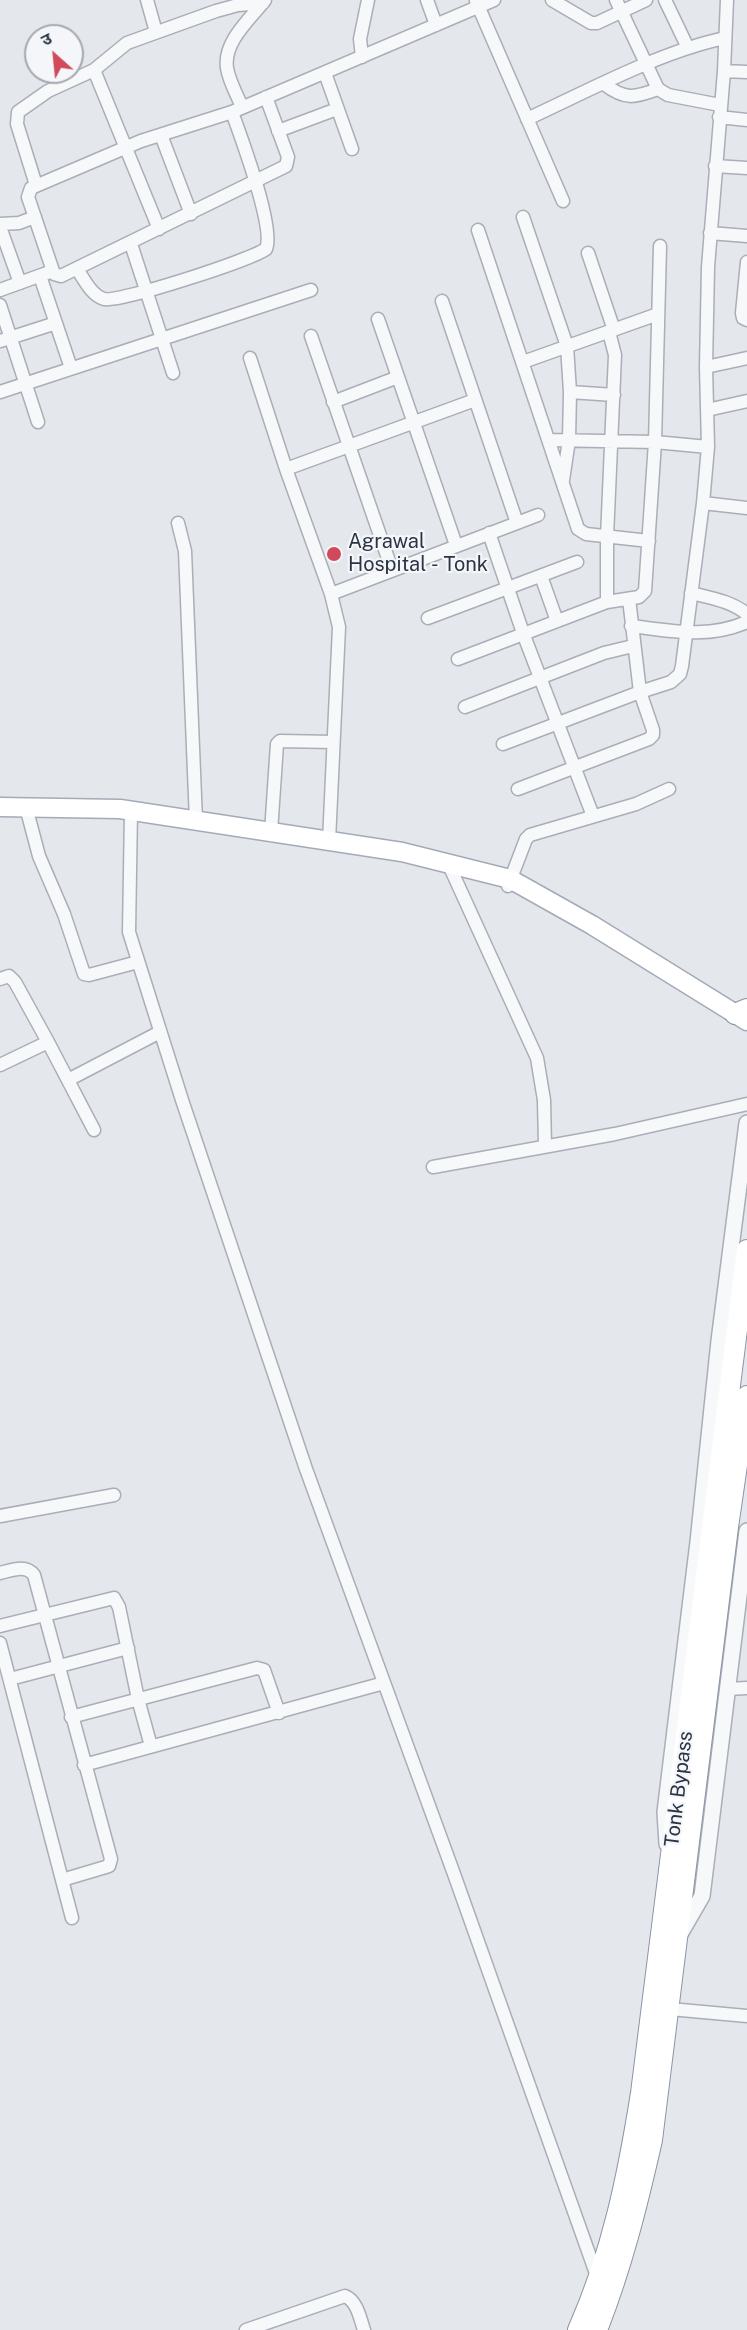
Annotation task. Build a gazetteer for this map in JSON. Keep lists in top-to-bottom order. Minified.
{"streets":{"highway":["Tonk Bypass"]},"places":["Agrawal Hospital - Tonk"],"north":"top left"}
